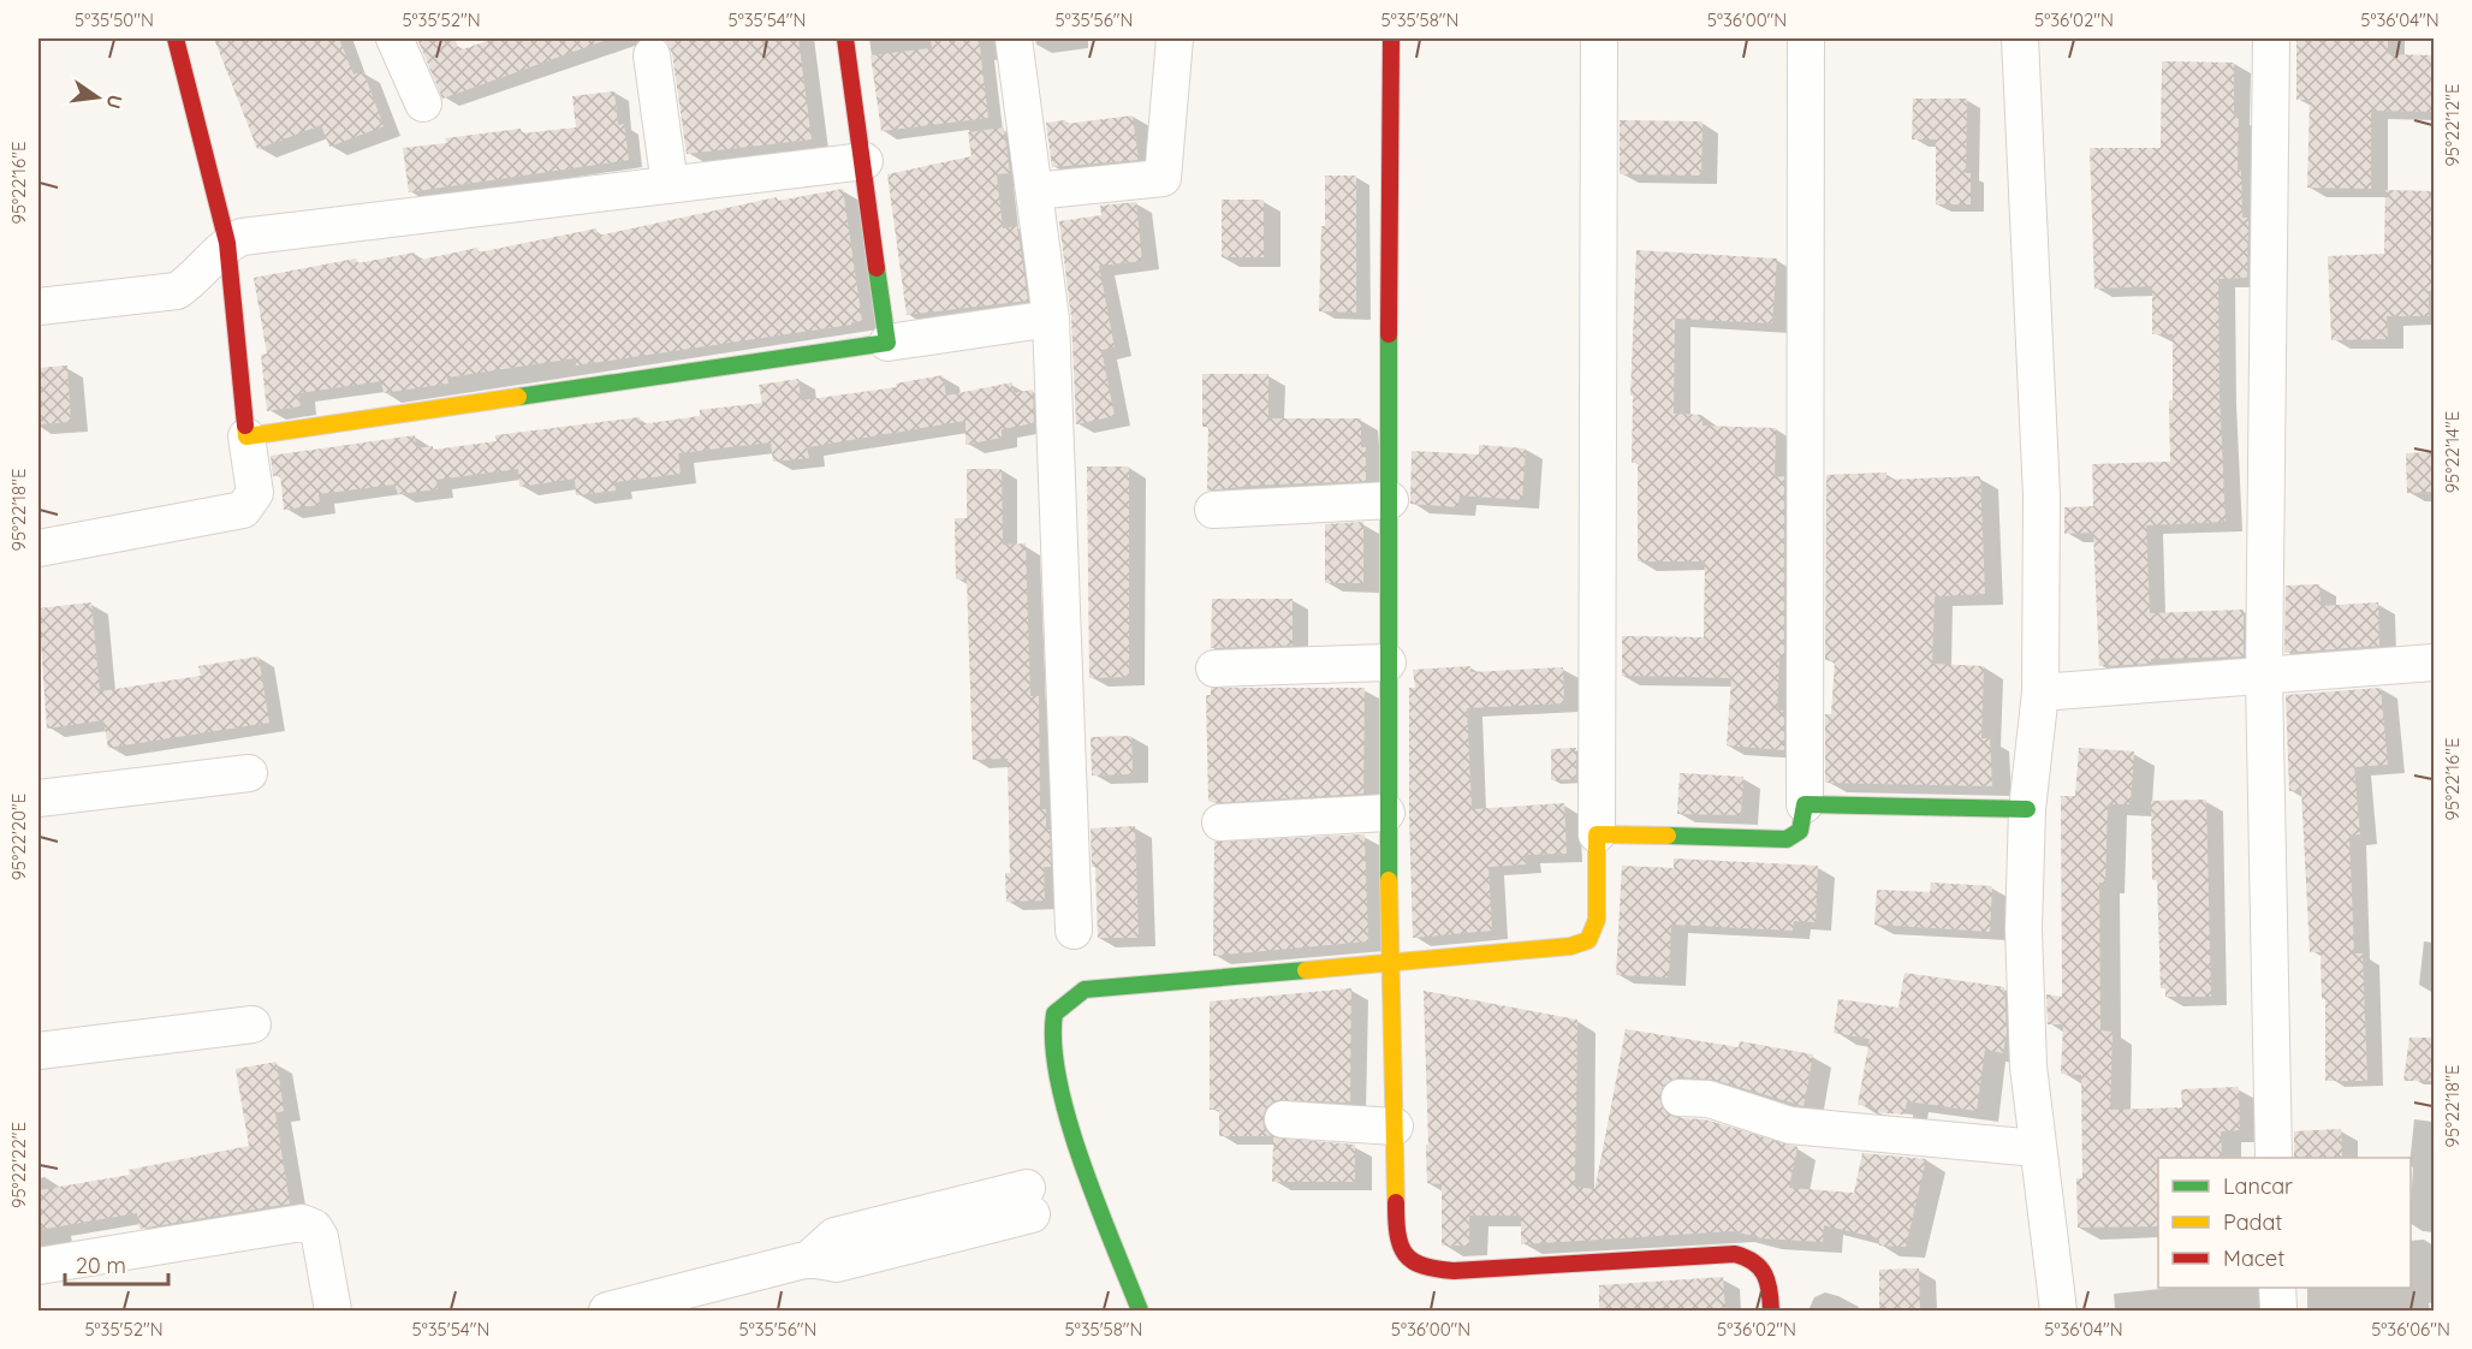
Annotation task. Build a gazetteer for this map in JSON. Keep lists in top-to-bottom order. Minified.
{"legend":["Lancar","Padat","Macet"],"scale_bar":"20 m","north":"right","coordinates":["5°35'50\"N","5°35'52\"N","5°35'54\"N","5°35'56\"N","5°35'58\"N","5°36'00\"N","5°36'02\"N","5°36'04\"N","95°22'12\"E","95°22'16\"E","95°22'14\"E","95°22'18\"E","95°22'20\"E","95°22'22\"E","5°36'06\"N"]}
